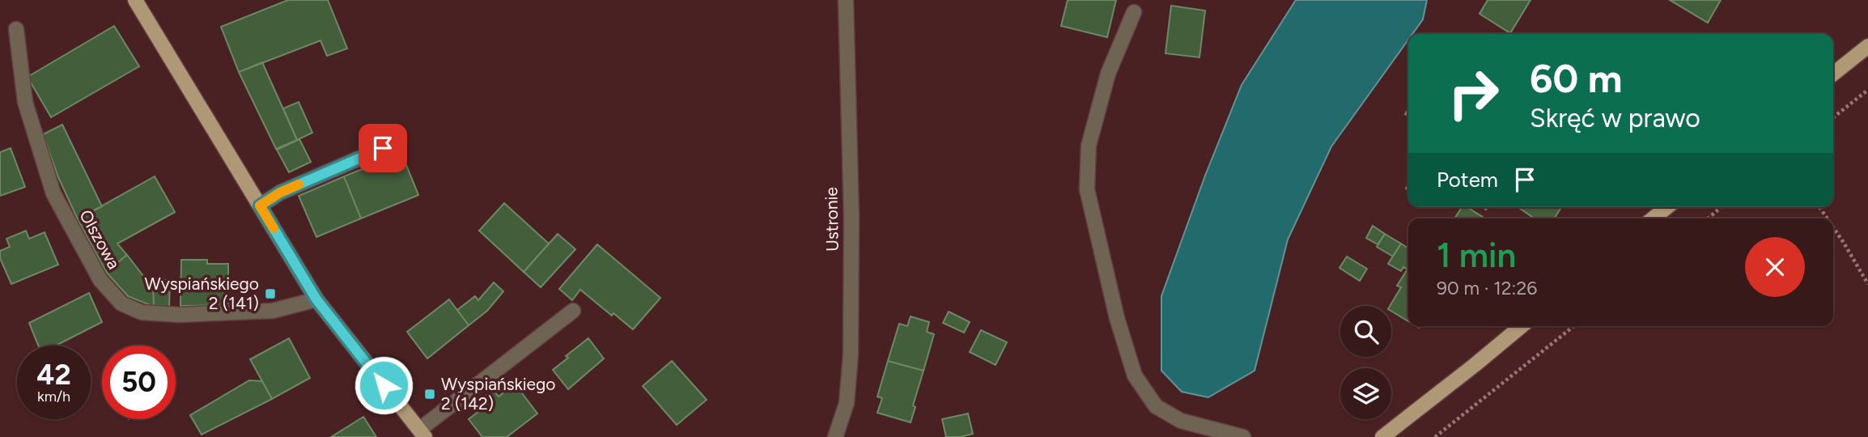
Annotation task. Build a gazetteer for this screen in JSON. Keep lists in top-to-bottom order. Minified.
{"streets":{"street":["Ustronie","Olszowa"]},"places":{"transit":["Wyspiańskiego 2 (141)","Wyspiańskiego 2 (142)"]},"page":{"turn":["60 m","Skręć w prawo"],"then":"Potem","heading":["1 min","90 m · 12:26"],"speed":"42 km/h","limit":"50"}}
